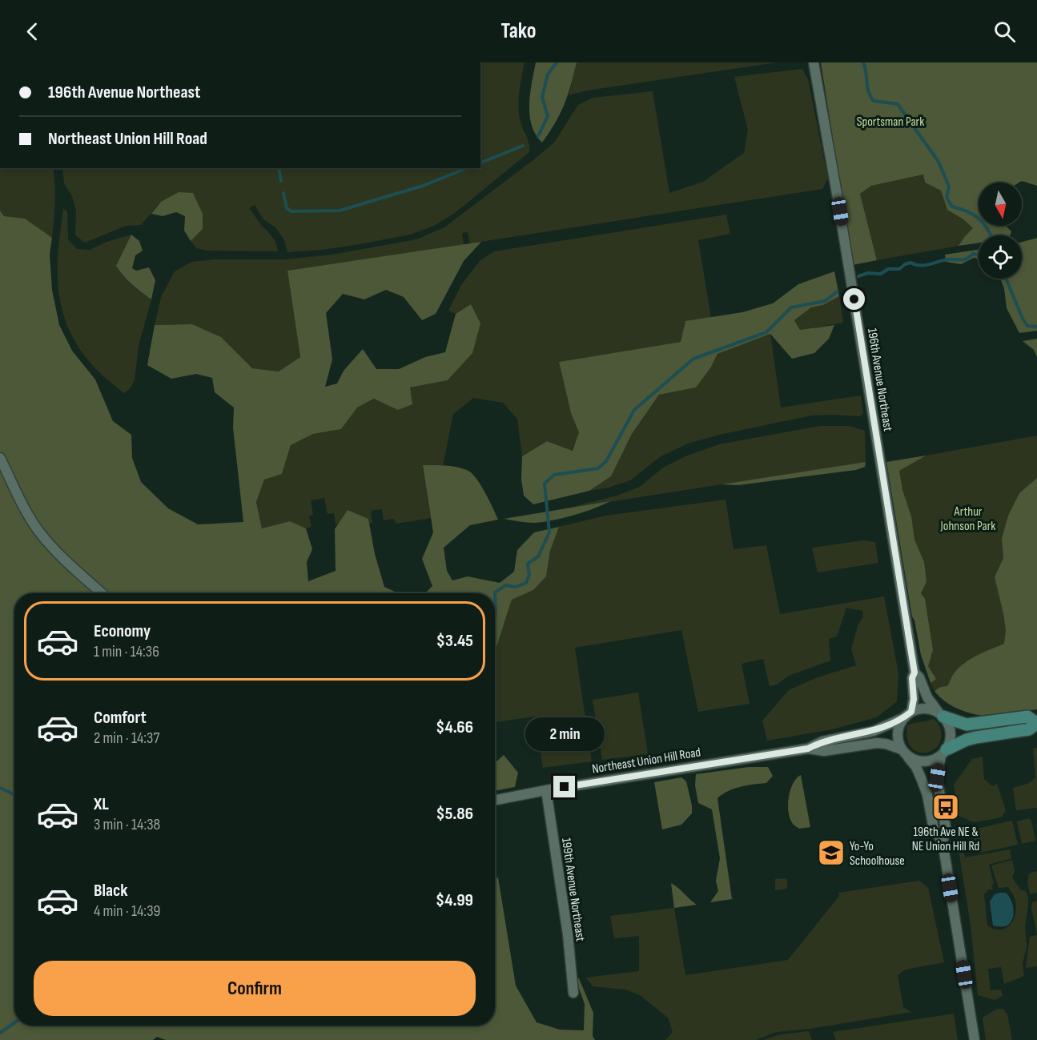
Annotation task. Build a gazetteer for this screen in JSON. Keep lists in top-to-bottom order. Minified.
{"streets":{"street":["196th Avenue Northeast","Northeast Union Hill Road","199th Avenue Northeast"]},"crossings":[["196th Avenue Northeast","Northeast Union Hill Road"],["Northeast Union Hill Road","199th Avenue Northeast"]],"parks":["Sportsman Park","Arthur Johnson Park"],"places":{"bus stop":["196th Ave NE & NE Union Hill Rd"],"school or university":["Yo-Yo Schoolhouse"]},"north":"bottom","page":{"header":"Tako","banner":["196th Avenue Northeast","Northeast Union Hill Road"],"list":[{"name":"Economy","note":"1 min · 14:36","value":"$3.45"},{"name":"Comfort","note":"2 min · 14:37","value":"$4.66"},{"name":"XL","note":"3 min · 14:38","value":"$5.86"},{"name":"Black","note":"4 min · 14:39","value":"$4.99"}],"bubble":"2 min","buttons":"Confirm"}}
